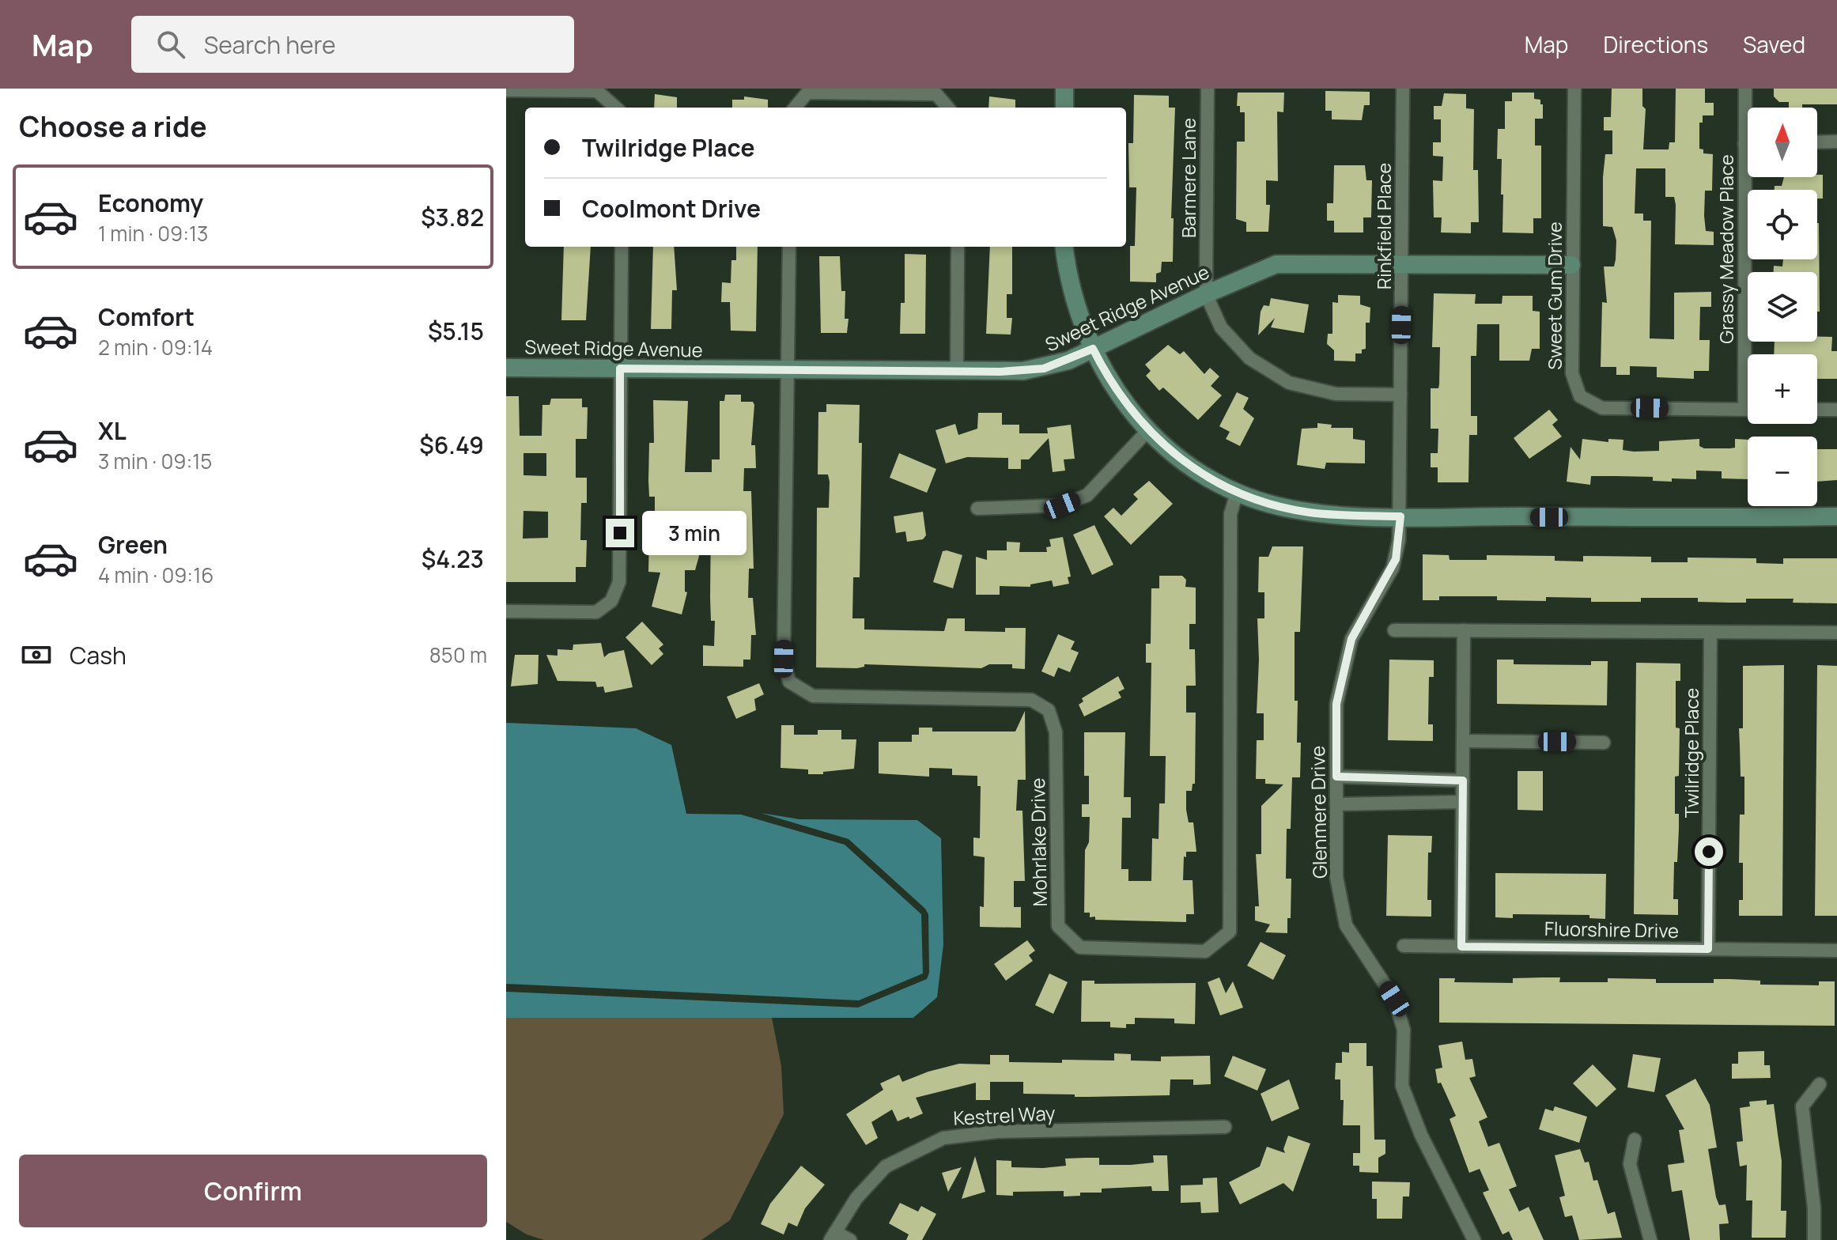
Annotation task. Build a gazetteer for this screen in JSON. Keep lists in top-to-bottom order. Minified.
{"streets":{"street":["Barmere Lane","Rinkfield Place","Grassy Meadow Place","Sweet Gum Drive","Sweet Ridge Avenue","Twilridge Place","Glenmere Drive","Mohrlake Drive","Fluorshire Drive","Kestrel Way"]},"crossings":[["Barmere Lane","Rinkfield Place"],["Barmere Lane","Sweet Ridge Avenue"],["Rinkfield Place","Sweet Ridge Avenue"],["Rinkfield Place","Glenmere Drive"],["Grassy Meadow Place","Sweet Gum Drive"],["Sweet Gum Drive","Sweet Ridge Avenue"],["Sweet Ridge Avenue","Mohrlake Drive"],["Twilridge Place","Fluorshire Drive"]],"north":"top","page":{"header":"Map","search":"Search here","nav":["Map","Directions","Saved"],"heading":"Choose a ride","map_buttons":["+","−"],"banner":["Twilridge Place","Coolmont Drive"],"list":[{"name":"Economy","note":"1 min · 09:13","value":"$3.82"},{"name":"Comfort","note":"2 min · 09:14","value":"$5.15"},{"name":"XL","note":"3 min · 09:15","value":"$6.49"},{"name":"Green","note":"4 min · 09:16","value":"$4.23"}],"bubble":"3 min","pay":["Cash","850 m"],"buttons":"Confirm"}}
